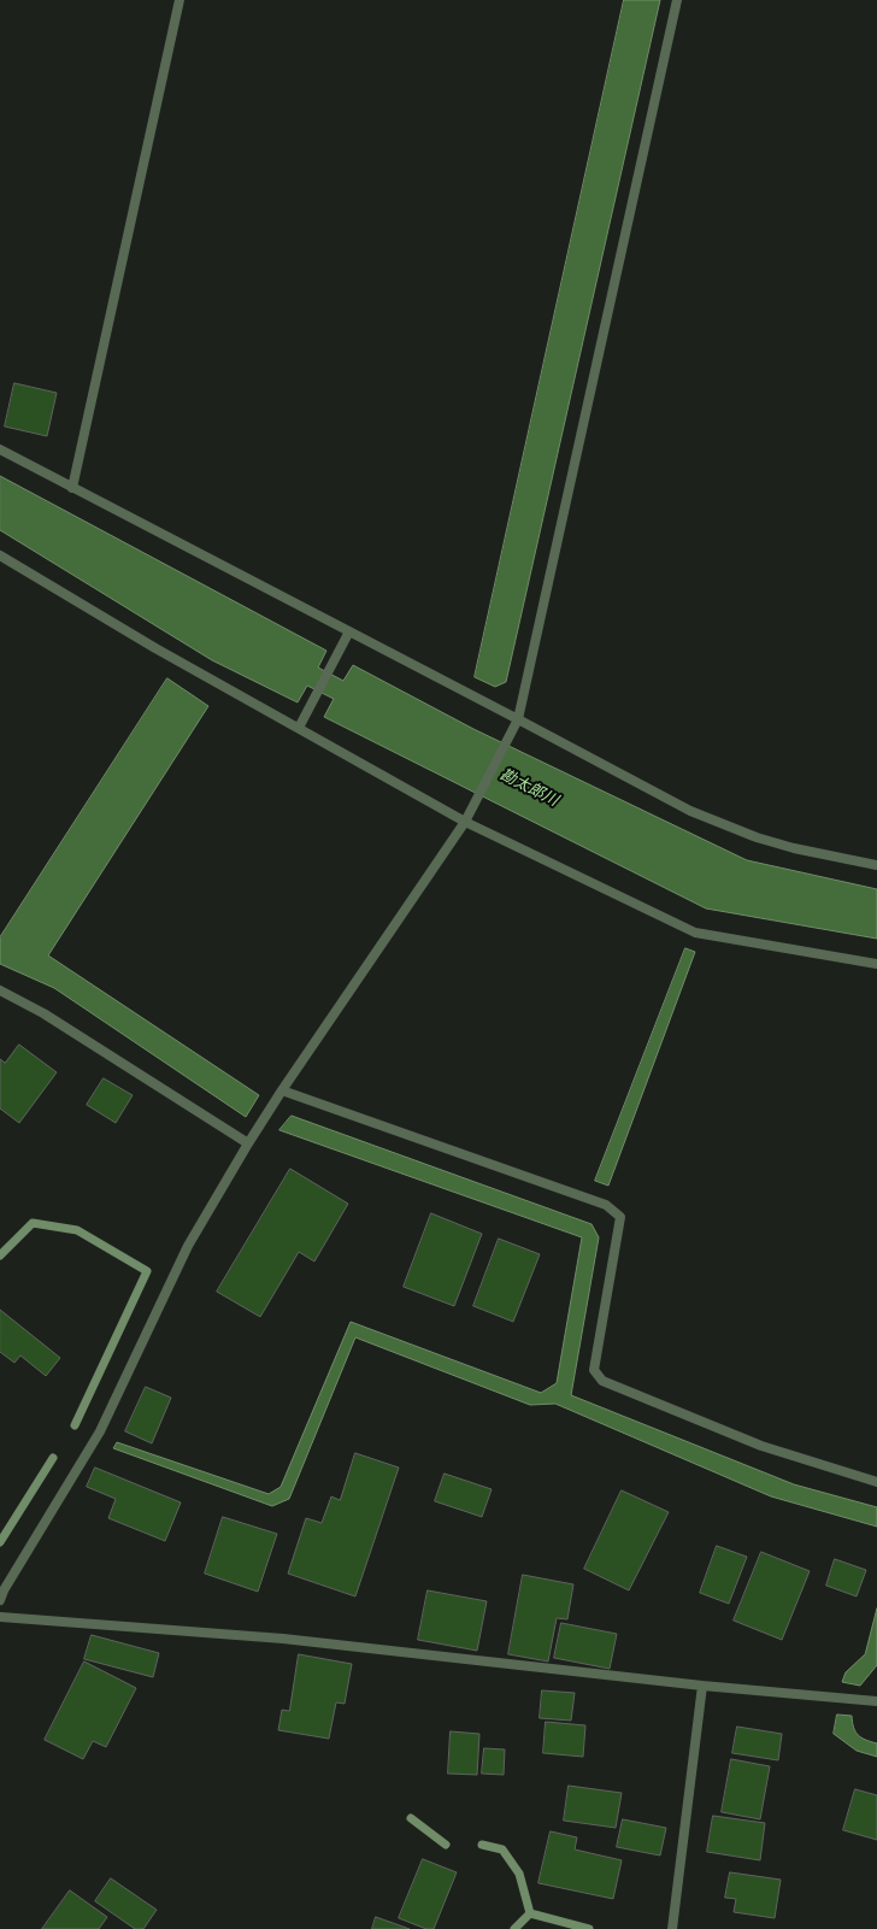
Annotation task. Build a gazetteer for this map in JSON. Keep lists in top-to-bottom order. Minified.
{"water":["勘太郎川"]}
